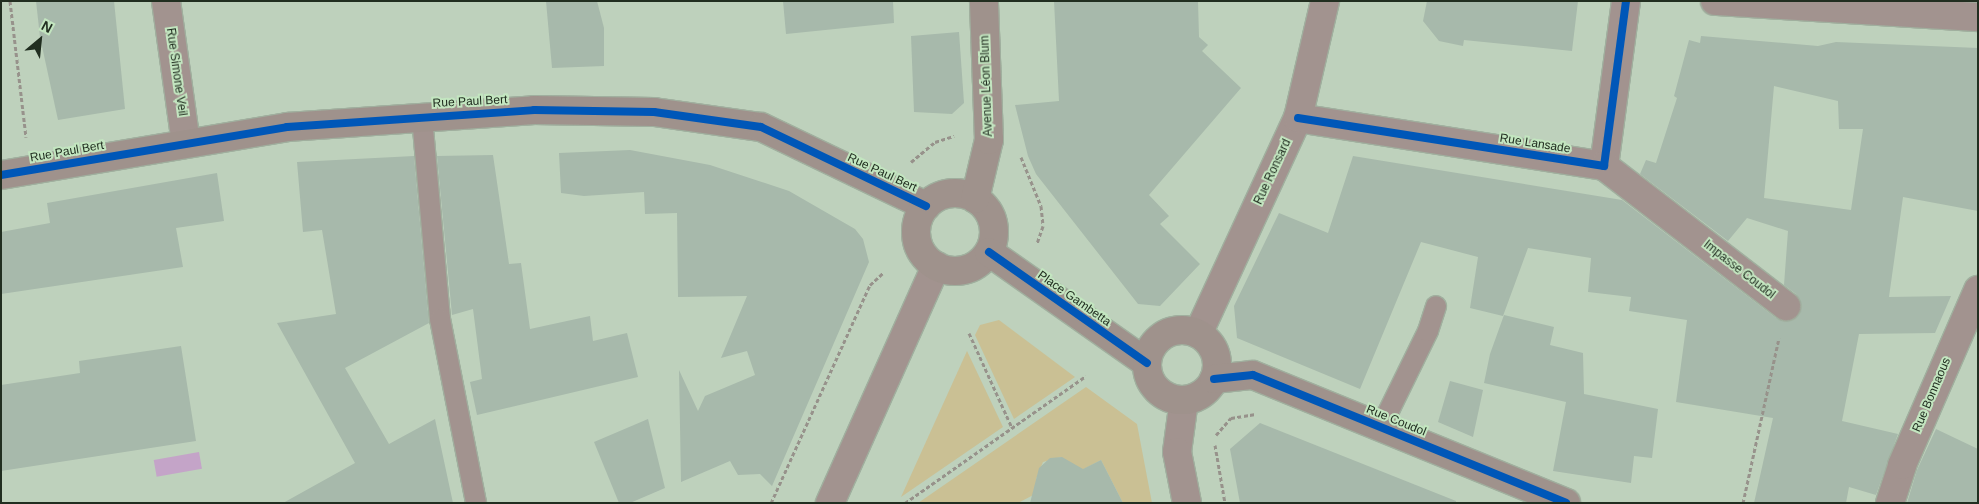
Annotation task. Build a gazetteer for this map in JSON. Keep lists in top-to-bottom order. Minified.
{"streets":{"street":["Rue Simone Veil","Avenue Léon Blum","Rue Paul Bert","Rue Lansade","Rue Ronsard","Impasse Coudol","Place Gambetta","Rue Bonnaous","Rue Coudol"]},"crossings":[["Rue Simone Veil","Rue Paul Bert"],["Avenue Léon Blum","Rue Paul Bert"],["Avenue Léon Blum","Place Gambetta"],["Rue Paul Bert","Place Gambetta"],["Rue Lansade","Rue Ronsard"],["Rue Lansade","Impasse Coudol"],["Rue Ronsard","Place Gambetta"],["Rue Ronsard","Rue Coudol"],["Place Gambetta","Rue Coudol"]],"north":"top right"}
